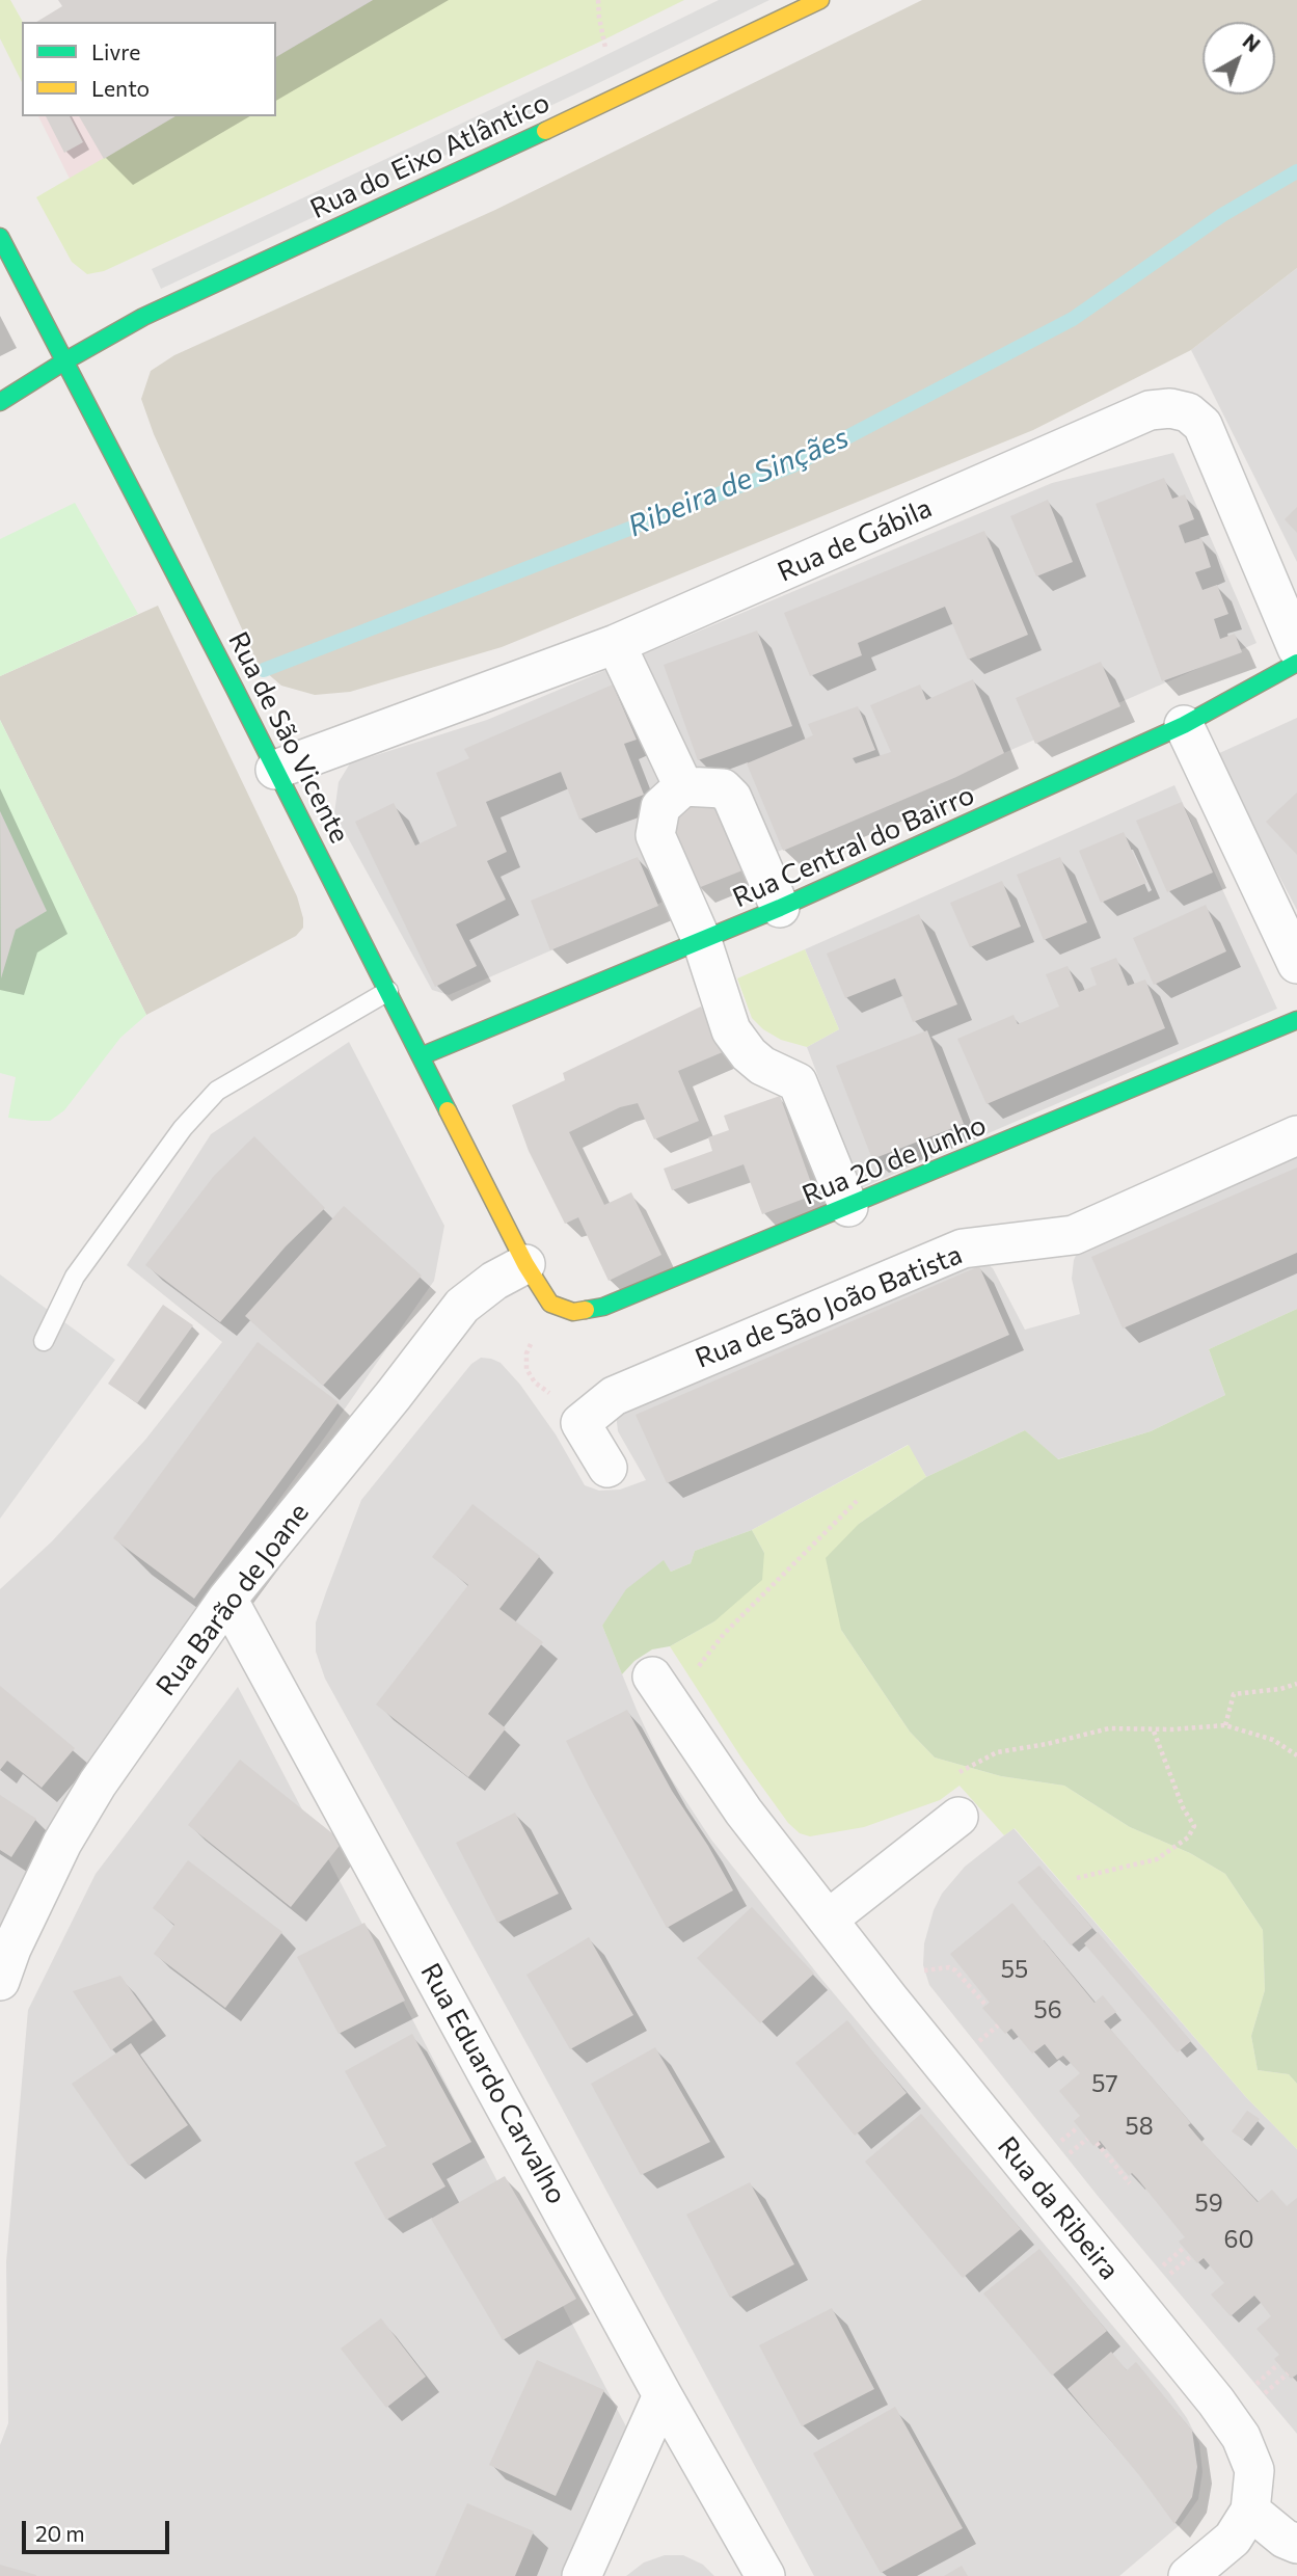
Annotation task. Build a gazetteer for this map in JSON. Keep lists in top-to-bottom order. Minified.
{"streets":{"street":["Rua do Eixo Atlântico","Rua de Gábila","Rua de São Vicente","Rua Central do Bairro","Rua 20 de Junho","Rua de São João Batista","Rua Barão de Joane","Rua Eduardo Carvalho","Rua da Ribeira"]},"crossings":[["Rua do Eixo Atlântico","Rua de São Vicente"],["Rua de Gábila","Rua de São Vicente"],["Rua de São Vicente","Rua Central do Bairro"],["Rua de São Vicente","Rua Barão de Joane"],["Rua Barão de Joane","Rua Eduardo Carvalho"]],"water":["Ribeira de Sinçães"],"house_numbers":["55","56","57","58","59","60"],"legend":["Livre","Lento"],"scale_bar":"20 m","north":"top right"}
